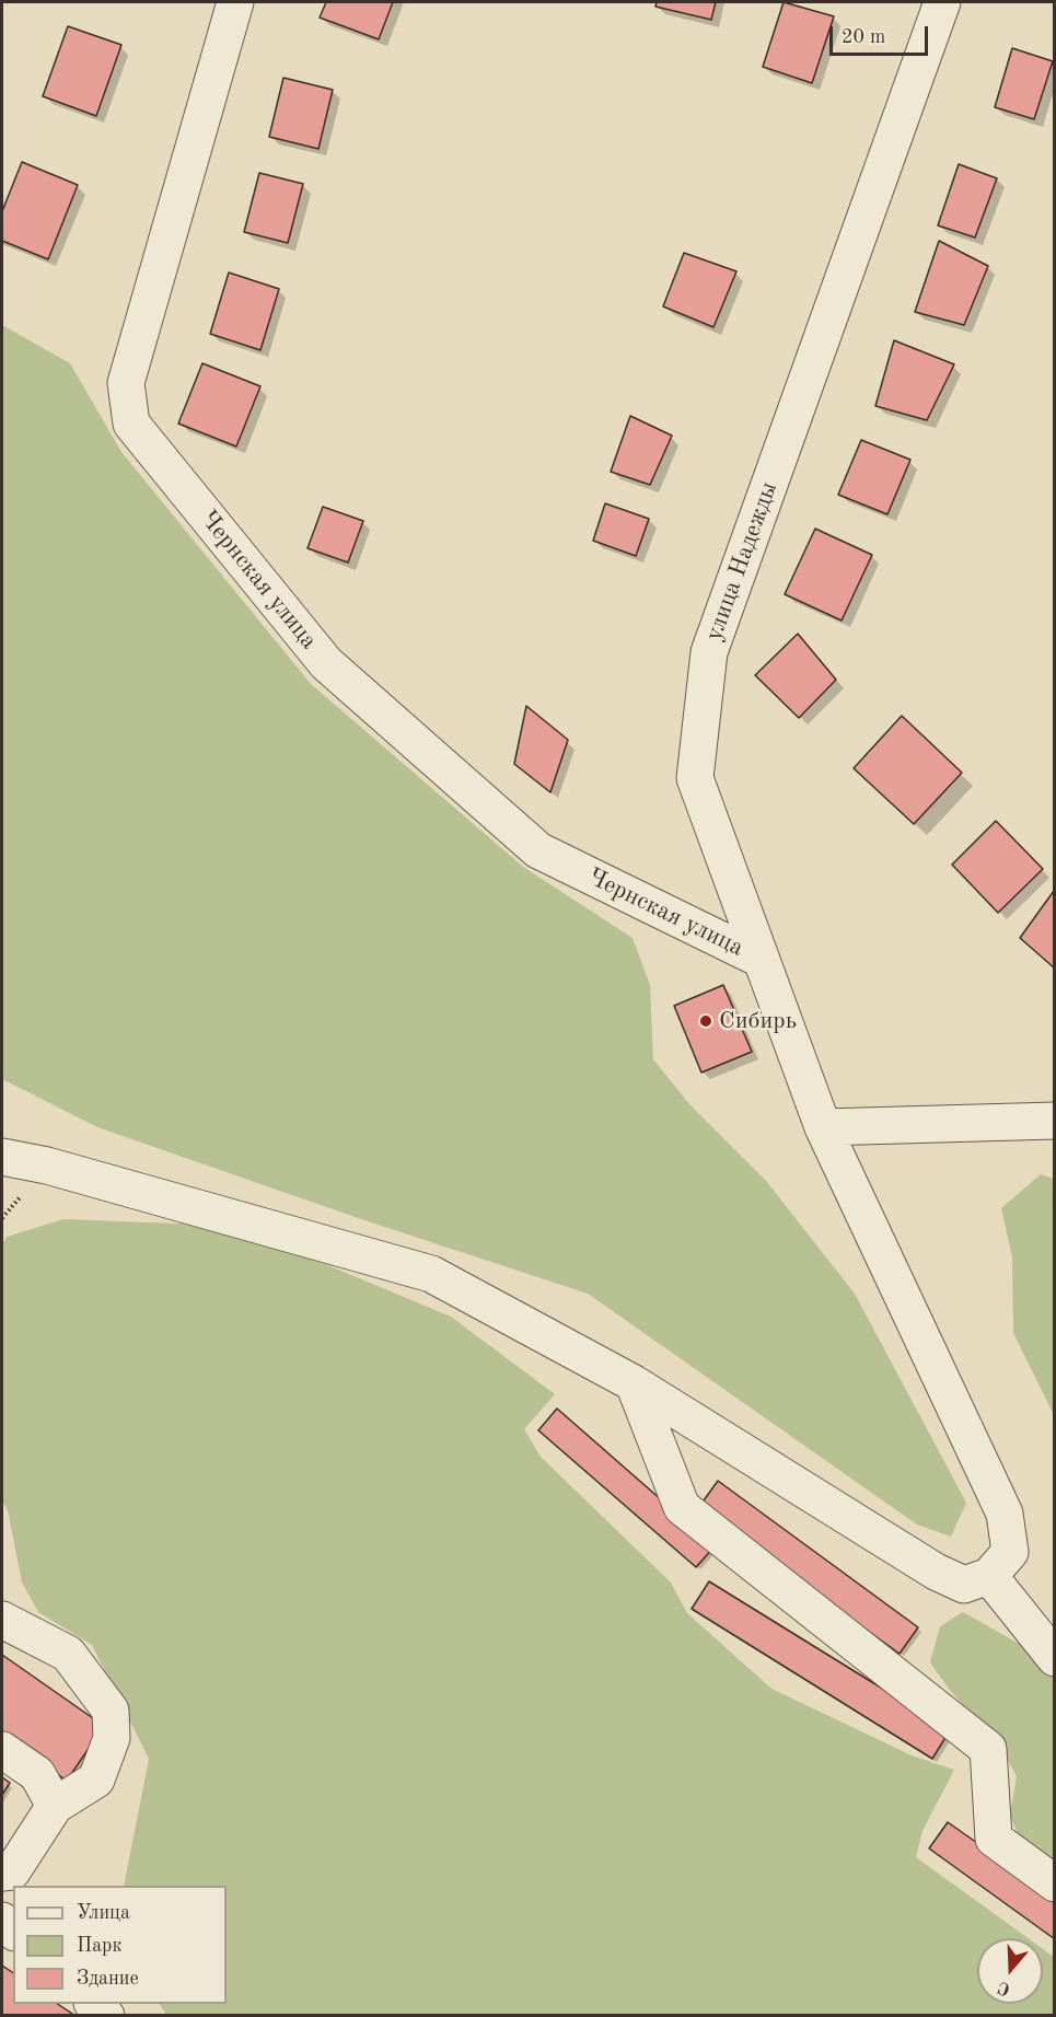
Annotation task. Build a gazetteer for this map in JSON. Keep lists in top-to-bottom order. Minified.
{"streets":{"street":["улица Надежды","Чернская улица"]},"crossings":[["улица Надежды","Чернская улица"]],"places":["Сибирь"],"legend":["Улица","Парк","Здание"],"scale_bar":"20 m","north":"bottom"}
